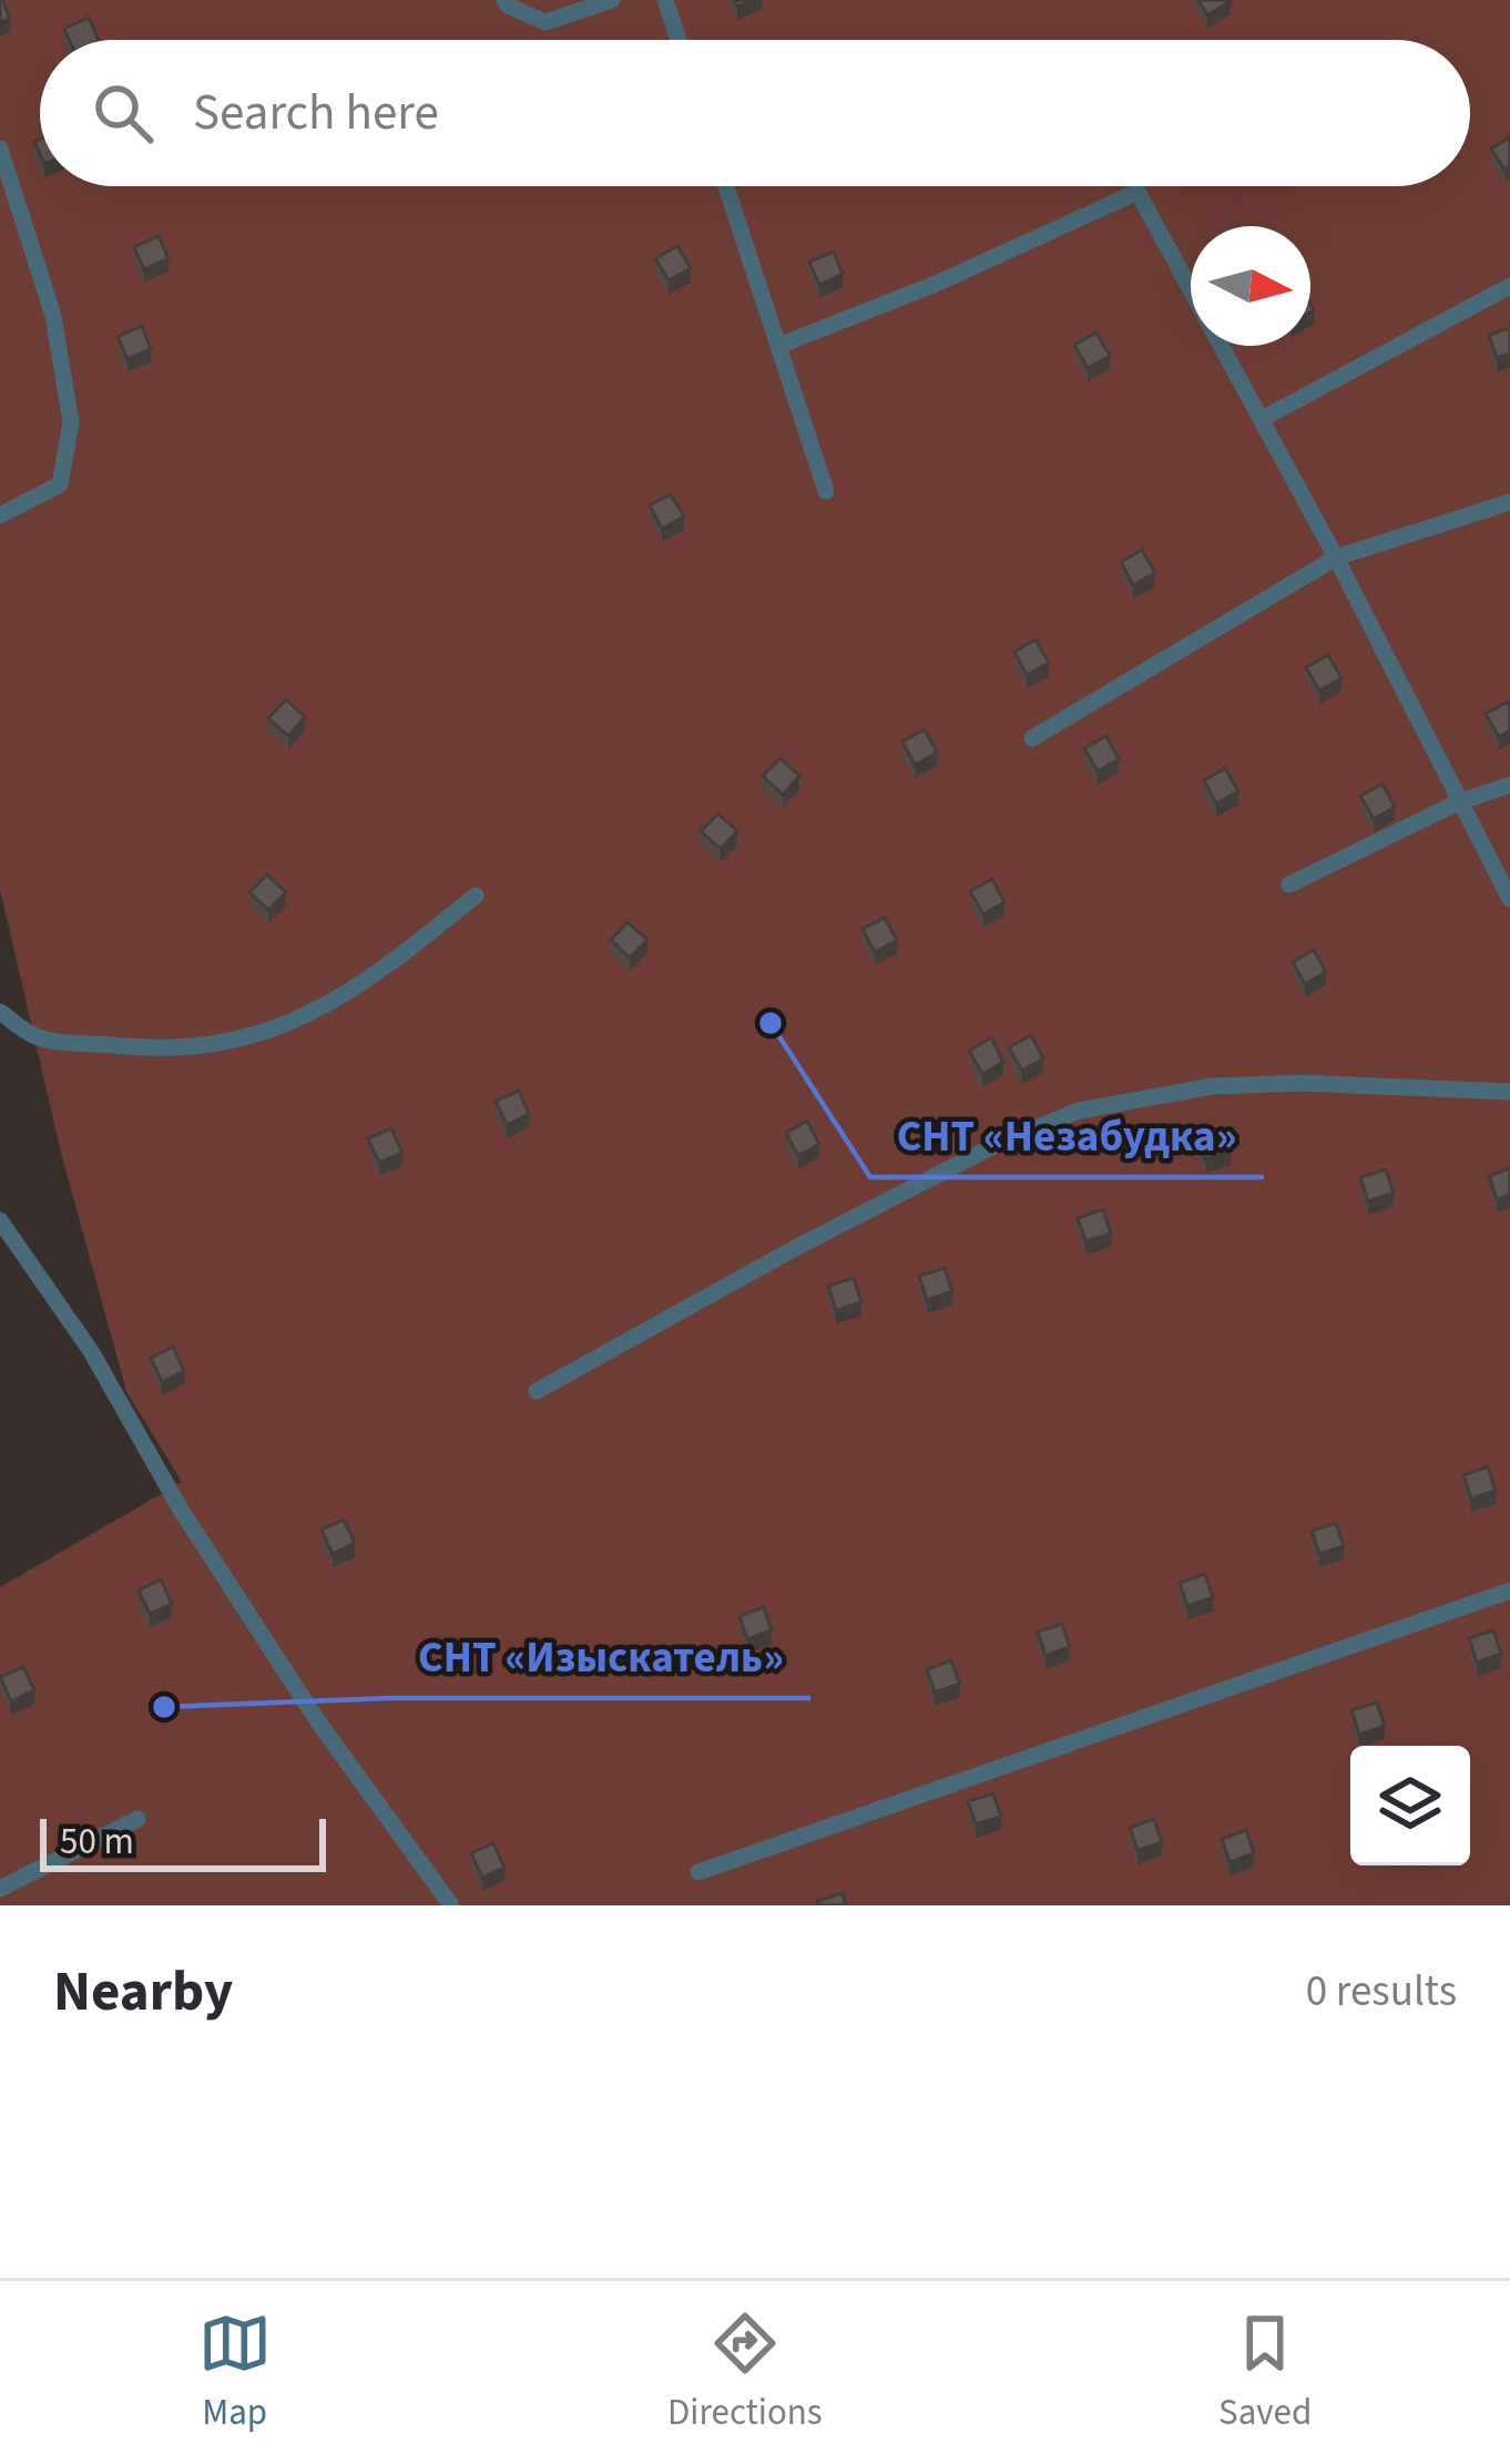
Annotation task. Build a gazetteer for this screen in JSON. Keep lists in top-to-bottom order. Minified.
{"places":["СНТ «Незабудка»","СНТ «Изыскатель»"],"scale_bar":"50 m","north":"right","page":{"search":"Search here","scale":"50 m","heading":["Nearby","0 results"],"nav":["Map","Directions","Saved"]}}
